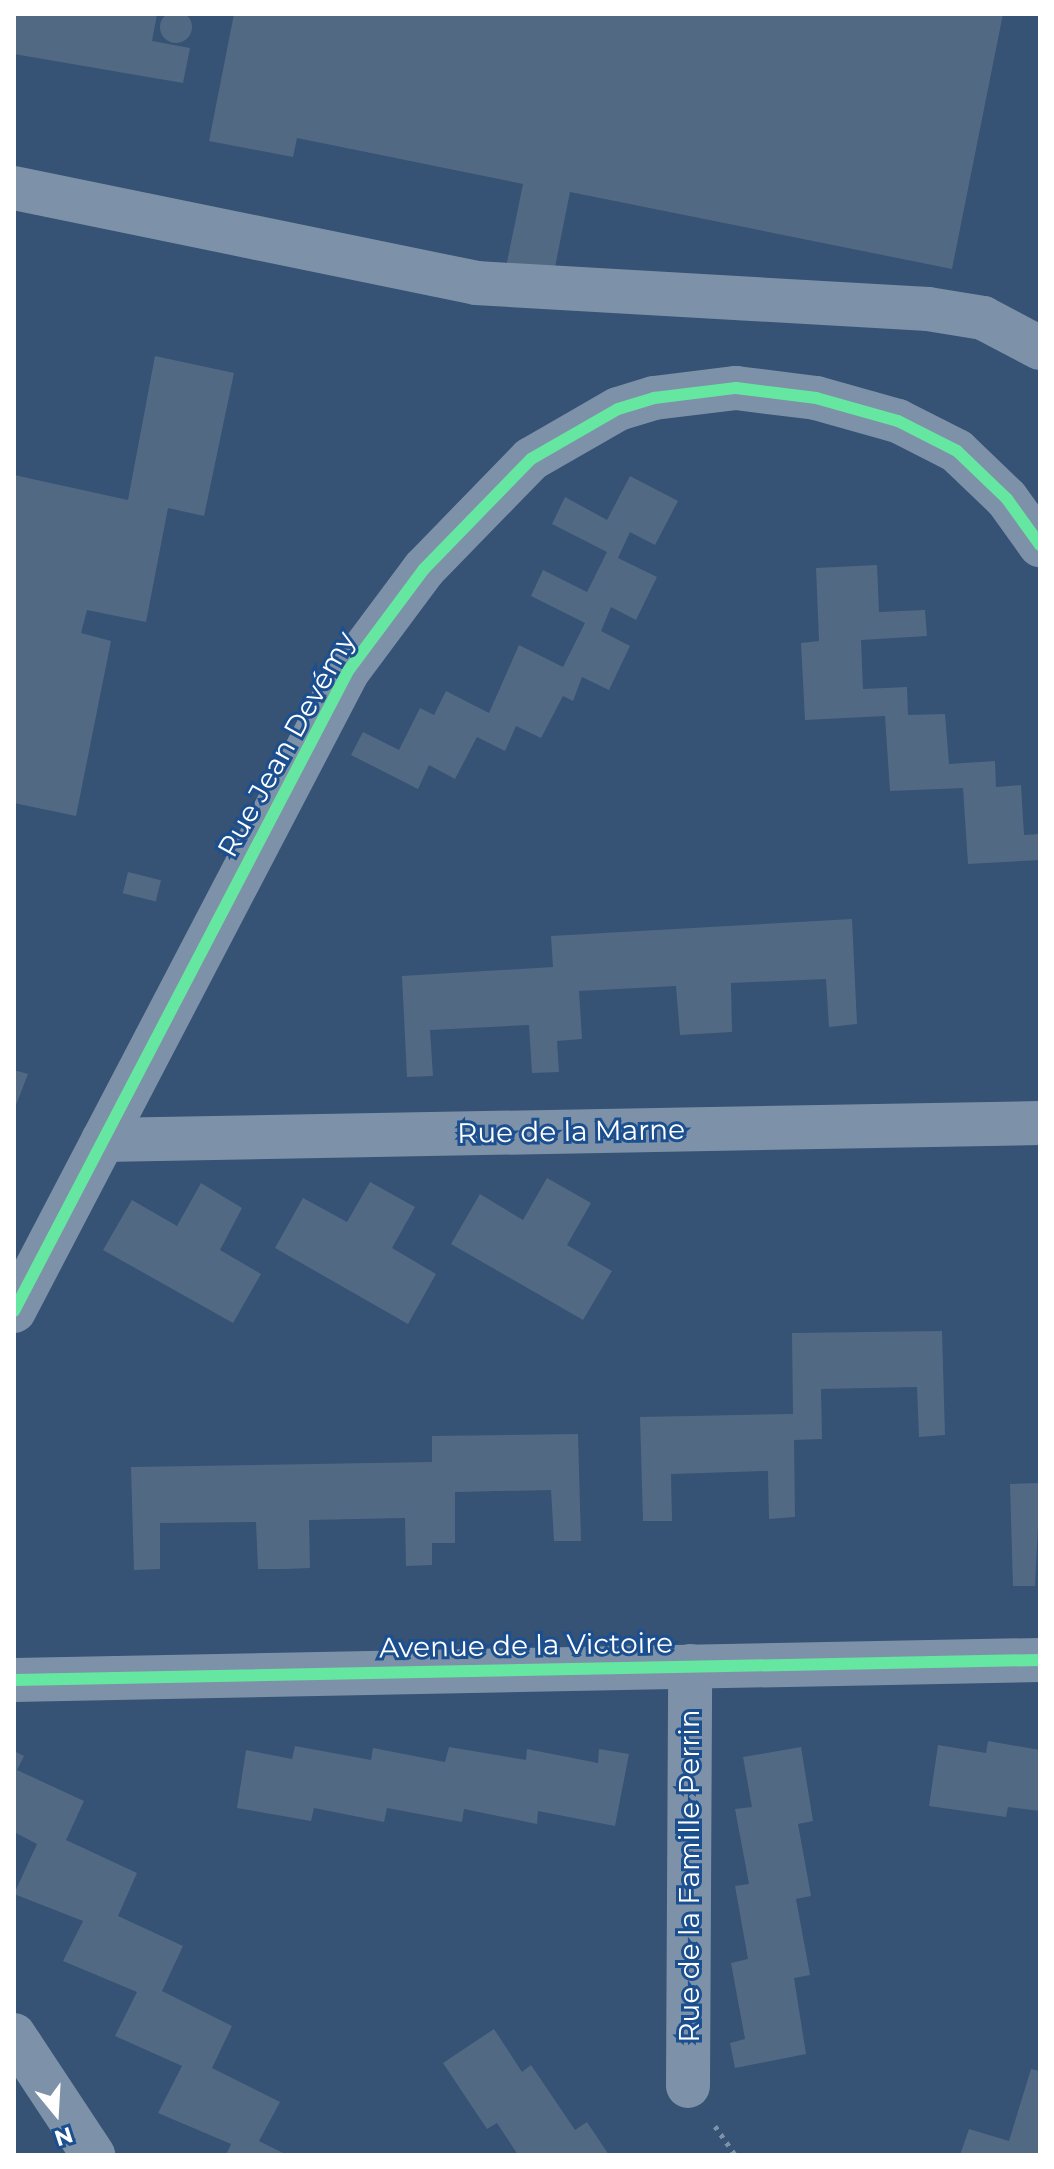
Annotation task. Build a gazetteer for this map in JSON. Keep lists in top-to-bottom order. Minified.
{"streets":{"street":["Rue Jean Devémy","Rue de la Marne","Avenue de la Victoire","Rue de la Famille Perrin"]},"crossings":[["Rue Jean Devémy","Rue de la Marne"],["Avenue de la Victoire","Rue de la Famille Perrin"]],"north":"bottom"}
